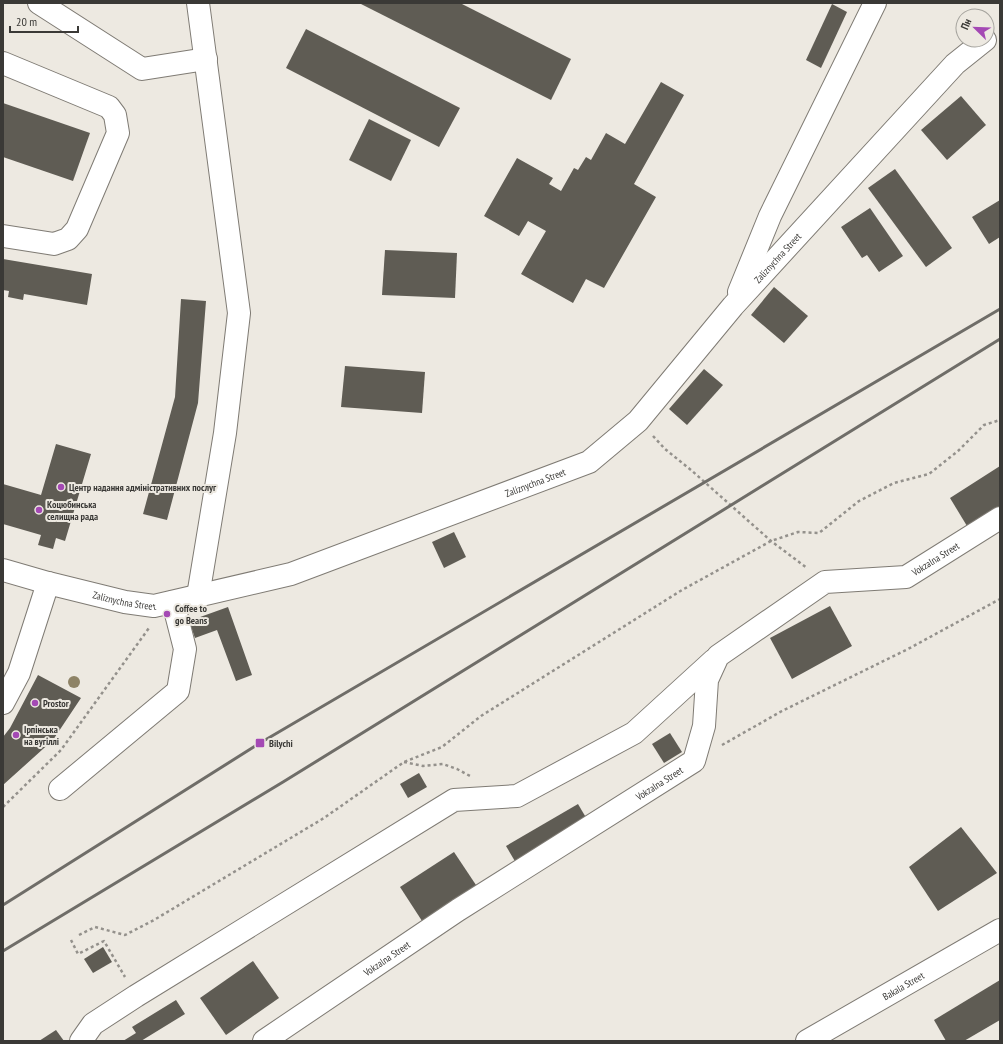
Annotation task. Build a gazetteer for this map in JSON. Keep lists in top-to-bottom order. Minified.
{"streets":{"street":["Zaliznychna Street","Vokzalna Street","Bakala Street"]},"places":{"other":["Центр надання адміністративних послуг","Коцюбинська селищна рада","Coffee to go Beans","Prostor","Ірпінська на вугіллі"],"transit":["Bilychi"]},"scale_bar":"20 m","north":"top left"}
